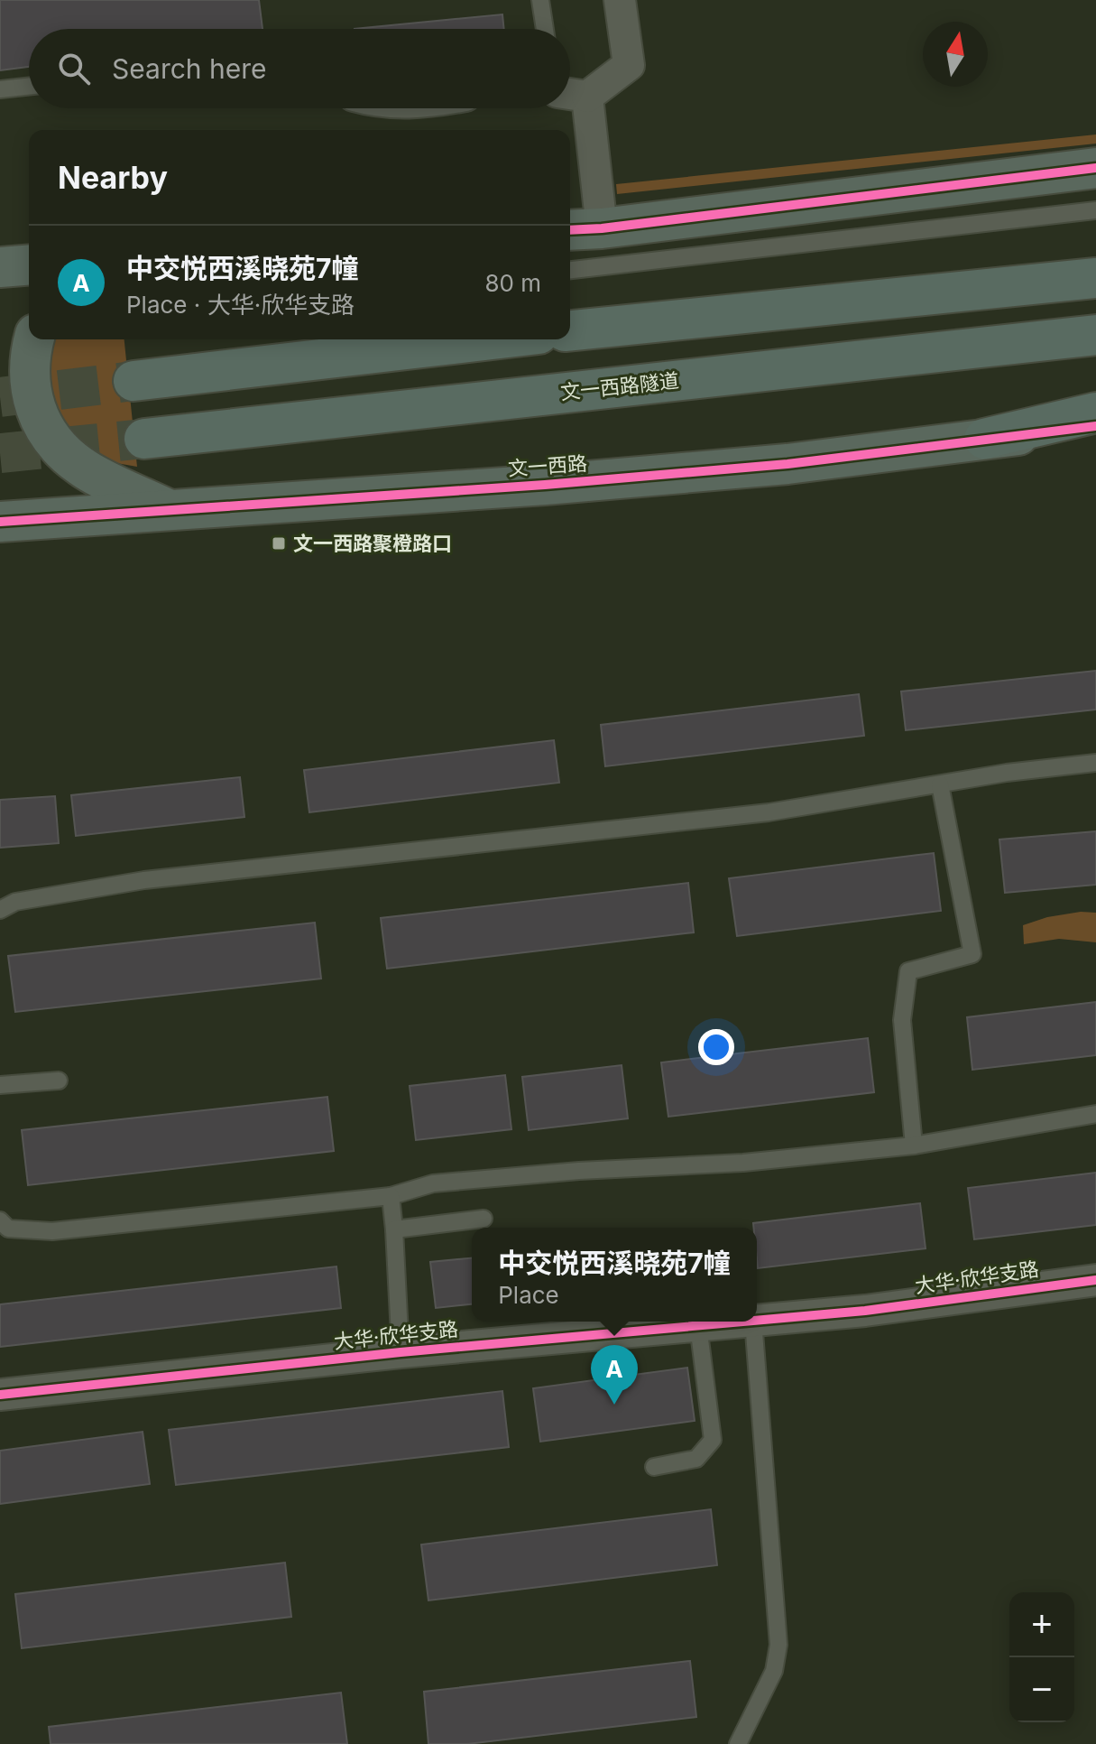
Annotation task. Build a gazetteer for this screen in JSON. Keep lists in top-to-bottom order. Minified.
{"streets":{"highway":["文一西路隧道"],"main road":["文一西路"],"street":["大华·欣华支路"]},"places":{"transit":["文一西路聚橙路口"]},"north":"top","page":{"search":"Search here","heading":"Nearby","list":[{"mark":"A","name":"中交悦西溪晓苑7幢","note":"Place · 大华·欣华支路","value":"80 m"}],"popup":["中交悦西溪晓苑7幢","Place"],"pins":"A","map_buttons":["+","−"]}}
